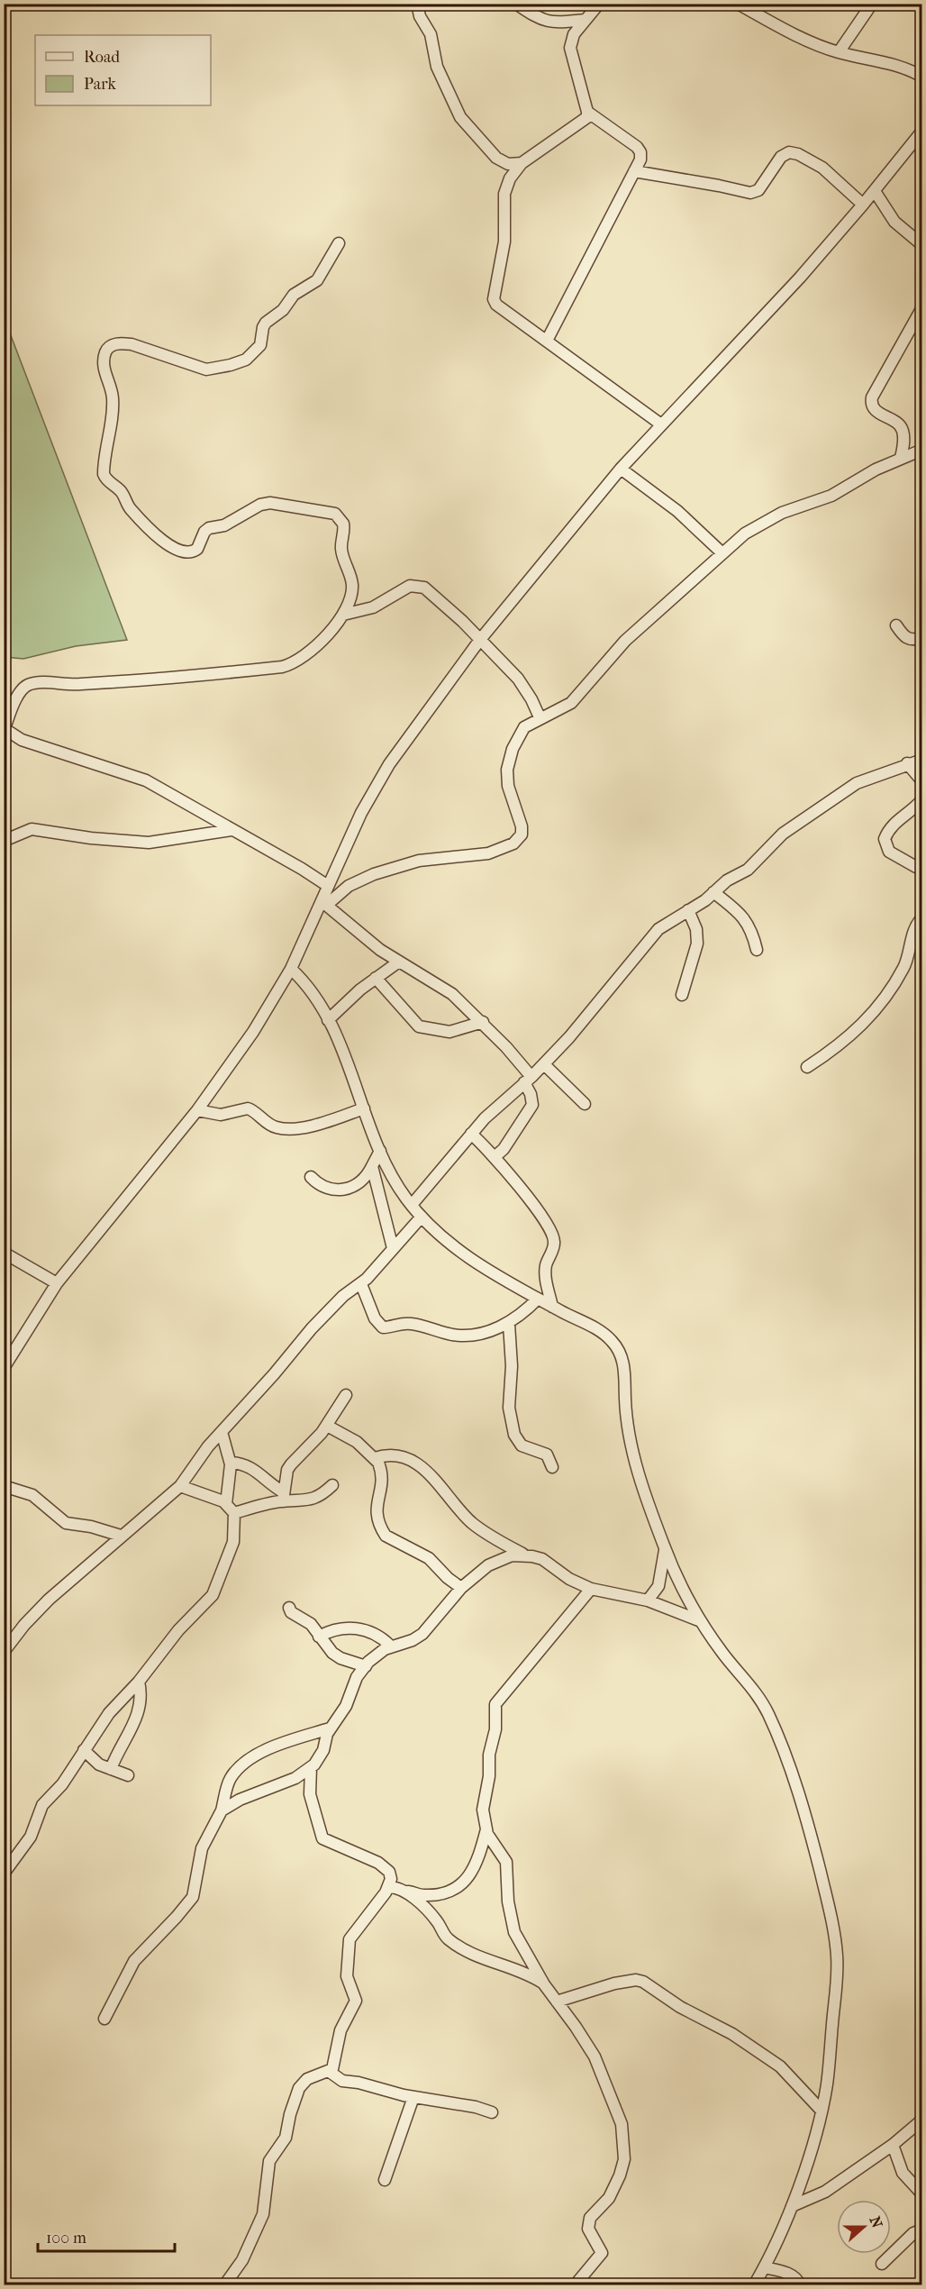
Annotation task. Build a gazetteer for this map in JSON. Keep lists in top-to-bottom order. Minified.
{"legend":["Road","Park"],"scale_bar":"100 m","north":"right"}
